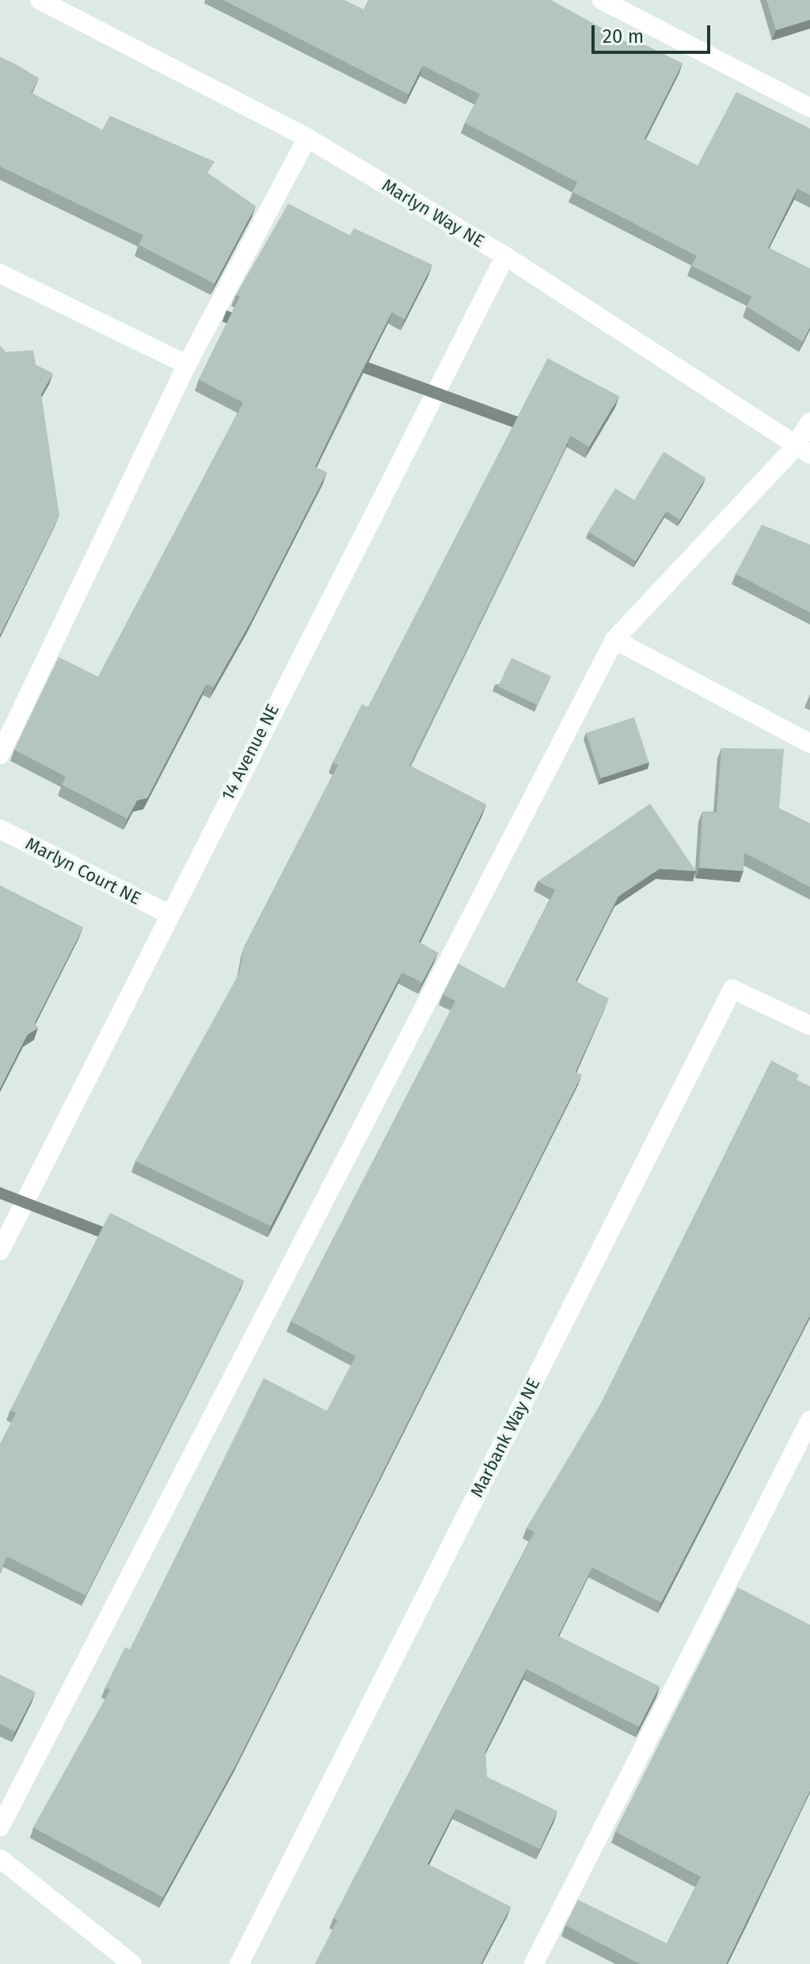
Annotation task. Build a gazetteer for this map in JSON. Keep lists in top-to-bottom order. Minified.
{"streets":{"street":["Marlyn Way NE","14 Avenue NE","Marlyn Court NE","Marbank Way NE"]},"crossings":[["Marlyn Way NE","14 Avenue NE"],["14 Avenue NE","Marlyn Court NE"]],"scale_bar":"20 m"}
